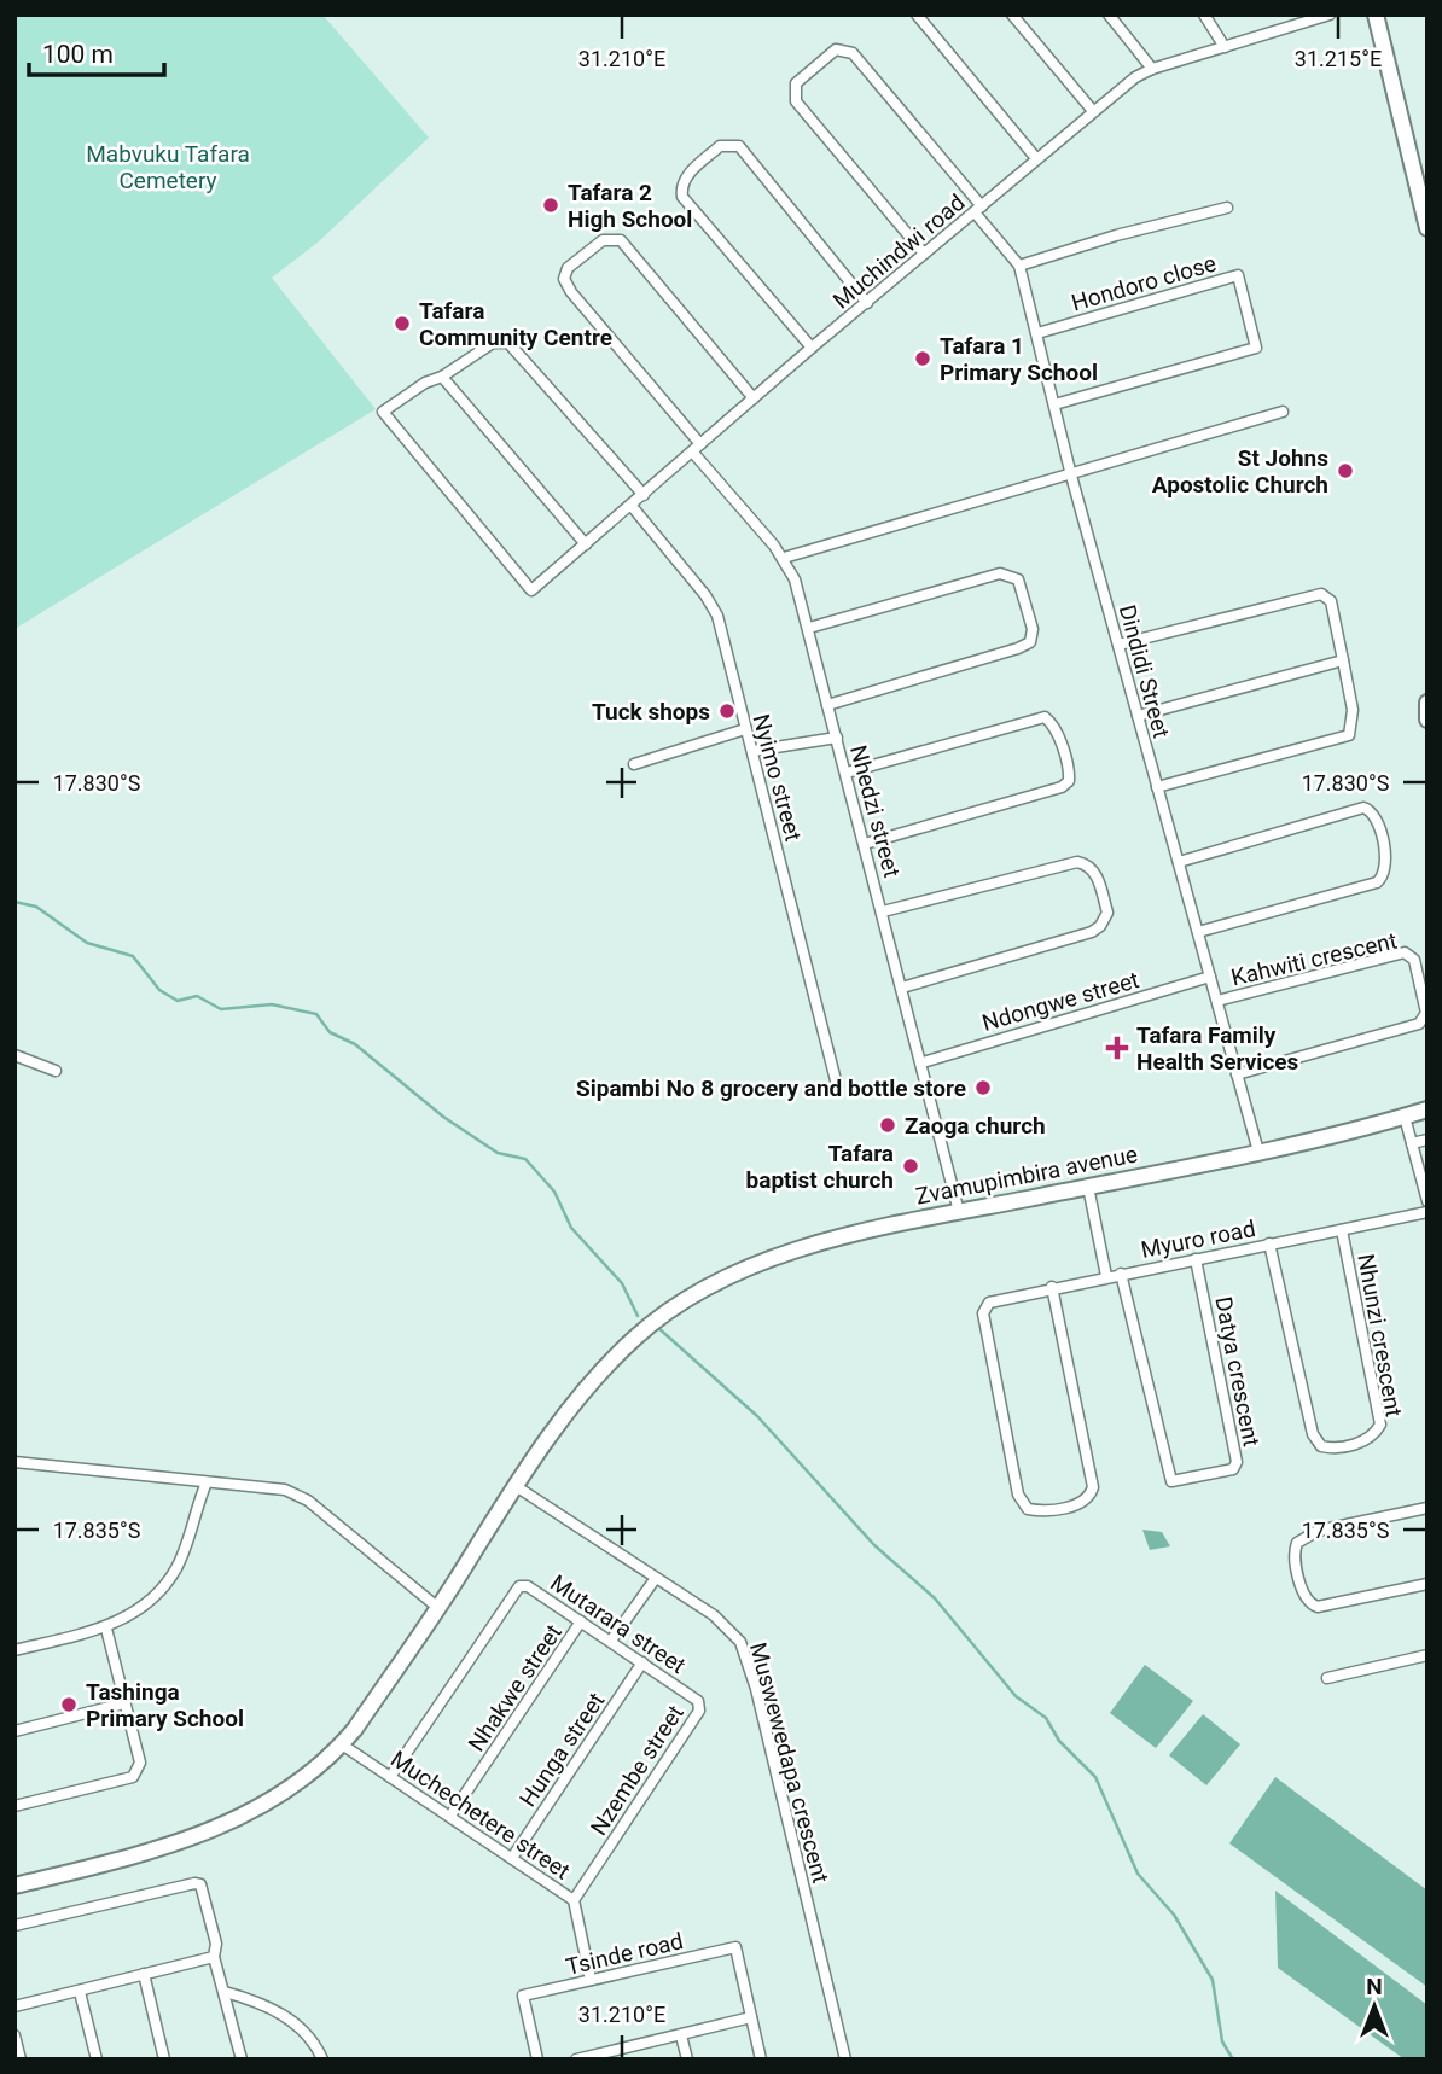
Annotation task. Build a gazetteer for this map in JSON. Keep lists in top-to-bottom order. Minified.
{"streets":{"street":["Muchindwi road","Hondoro close","Dindidi Street","Nyimo street","Nhedzi street","Kahwiti crescent","Ndongwe street","Zvamupimbira avenue","Myuro road","Nhunzi crescent","Datya crescent","Mutarara street","Nhakwe street","Hunga street","Muswewedapa crescent","Nzembe street","Muchechetere street","Tsinde road"]},"crossings":[["Muchindwi road","Dindidi Street"],["Muchindwi road","Nyimo street"],["Muchindwi road","Nhedzi street"],["Hondoro close","Dindidi Street"],["Dindidi Street","Kahwiti crescent"],["Dindidi Street","Ndongwe street"],["Dindidi Street","Zvamupimbira avenue"],["Nhedzi street","Ndongwe street"],["Nhedzi street","Zvamupimbira avenue"],["Zvamupimbira avenue","Muswewedapa crescent"],["Zvamupimbira avenue","Muchechetere street"],["Myuro road","Nhunzi crescent"],["Myuro road","Datya crescent"],["Mutarara street","Nhakwe street"],["Mutarara street","Hunga street"],["Mutarara street","Nzembe street"],["Mutarara street","Muchechetere street"],["Nhakwe street","Muchechetere street"],["Hunga street","Muchechetere street"],["Nzembe street","Muchechetere street"],["Muchechetere street","Tsinde road"]],"parks":["Mabvuku Tafara Cemetery"],"places":{"other":["Tafara 2 High School","Tafara Community Centre","Tafara 1 Primary School","St Johns Apostolic Church","Tuck shops","Sipambi No 8 grocery and bottle store","Zaoga church","Tafara baptist church","Tashinga Primary School"],"health":["Tafara Family Health Services"]},"scale_bar":"100 m","north":"top","coordinates":["31.210°E","31.215°E","17.830°S","17.835°S"]}
